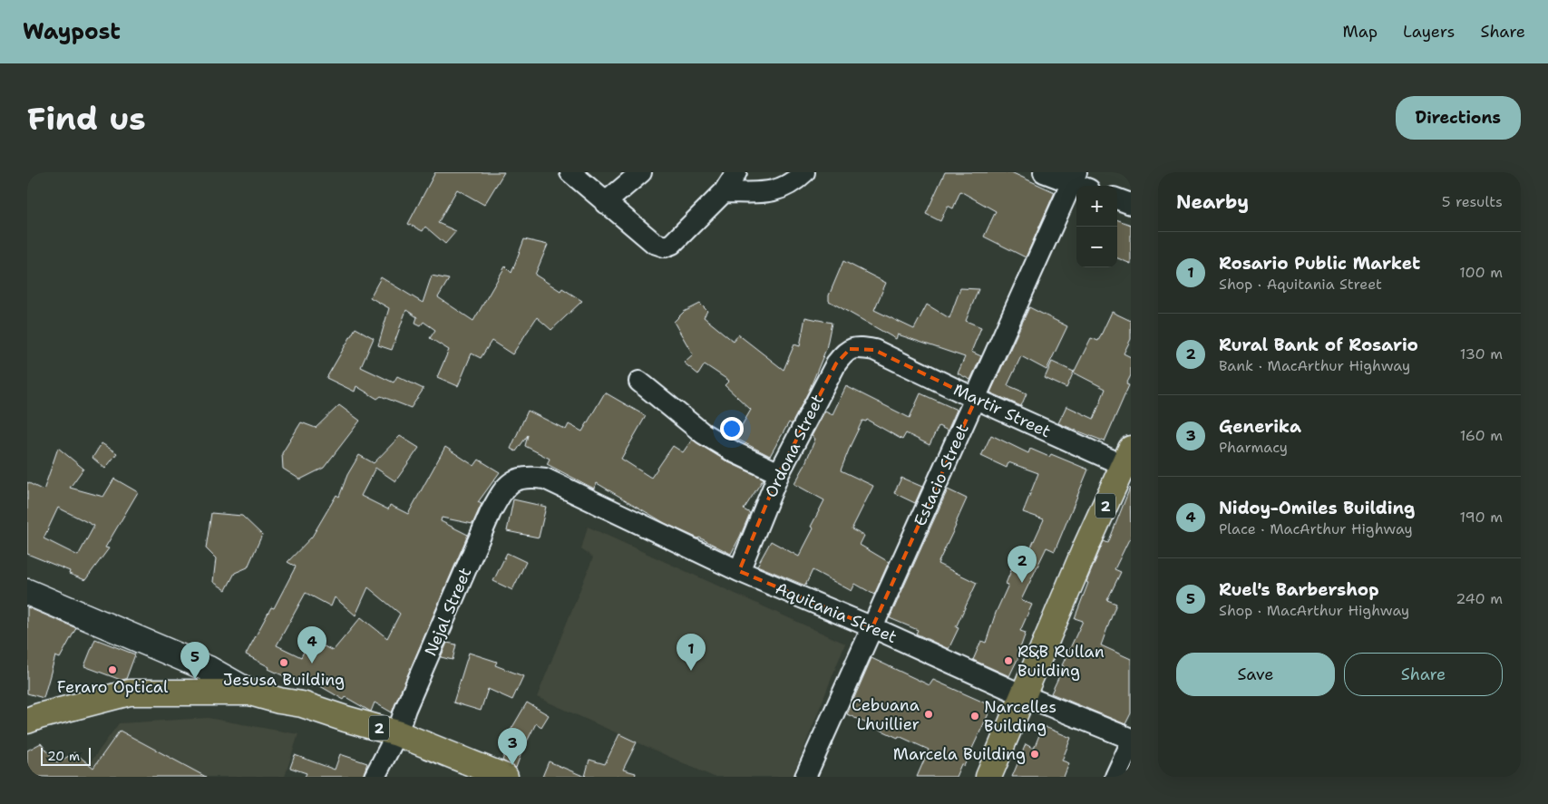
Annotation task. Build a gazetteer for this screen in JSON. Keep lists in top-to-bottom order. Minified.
{"streets":{"highway":["2"],"street":["Martir Street","Ordona Street","Estacio Street","Nejal Street","Aquitania Street"]},"crossings":[["Martir Street","Ordona Street"],["Martir Street","Estacio Street"],["Martir Street","2"],["Ordona Street","Aquitania Street"],["Estacio Street","Aquitania Street"],["2","Nejal Street"],["2","Aquitania Street"],["Nejal Street","Aquitania Street"]],"places":["R&B Rullan Building","Jesusa Building","Feraro Optical","Cebuana Lhuillier","Narcelles Building","Marcela Building"],"scale_bar":"20 m","page":{"header":"Waypost","nav":["Map","Layers","Share"],"buttons":["Directions",["Save","Share"]],"title":"Find us","heading":["Nearby","5 results"],"map_buttons":["+","−"],"list":[{"mark":"1","name":"Rosario Public Market","note":"Shop · Aquitania Street","value":"100 m"},{"mark":"2","name":"Rural Bank of Rosario","note":"Bank · MacArthur Highway","value":"130 m"},{"mark":"3","name":"Generika","note":"Pharmacy","value":"160 m"},{"mark":"4","name":"Nidoy-Omiles Building","note":"Place · MacArthur Highway","value":"190 m"},{"mark":"5","name":"Ruel's Barbershop","note":"Shop · MacArthur Highway","value":"240 m"}],"pins":["2","4","1","5","3"],"scale":"20 m"}}
